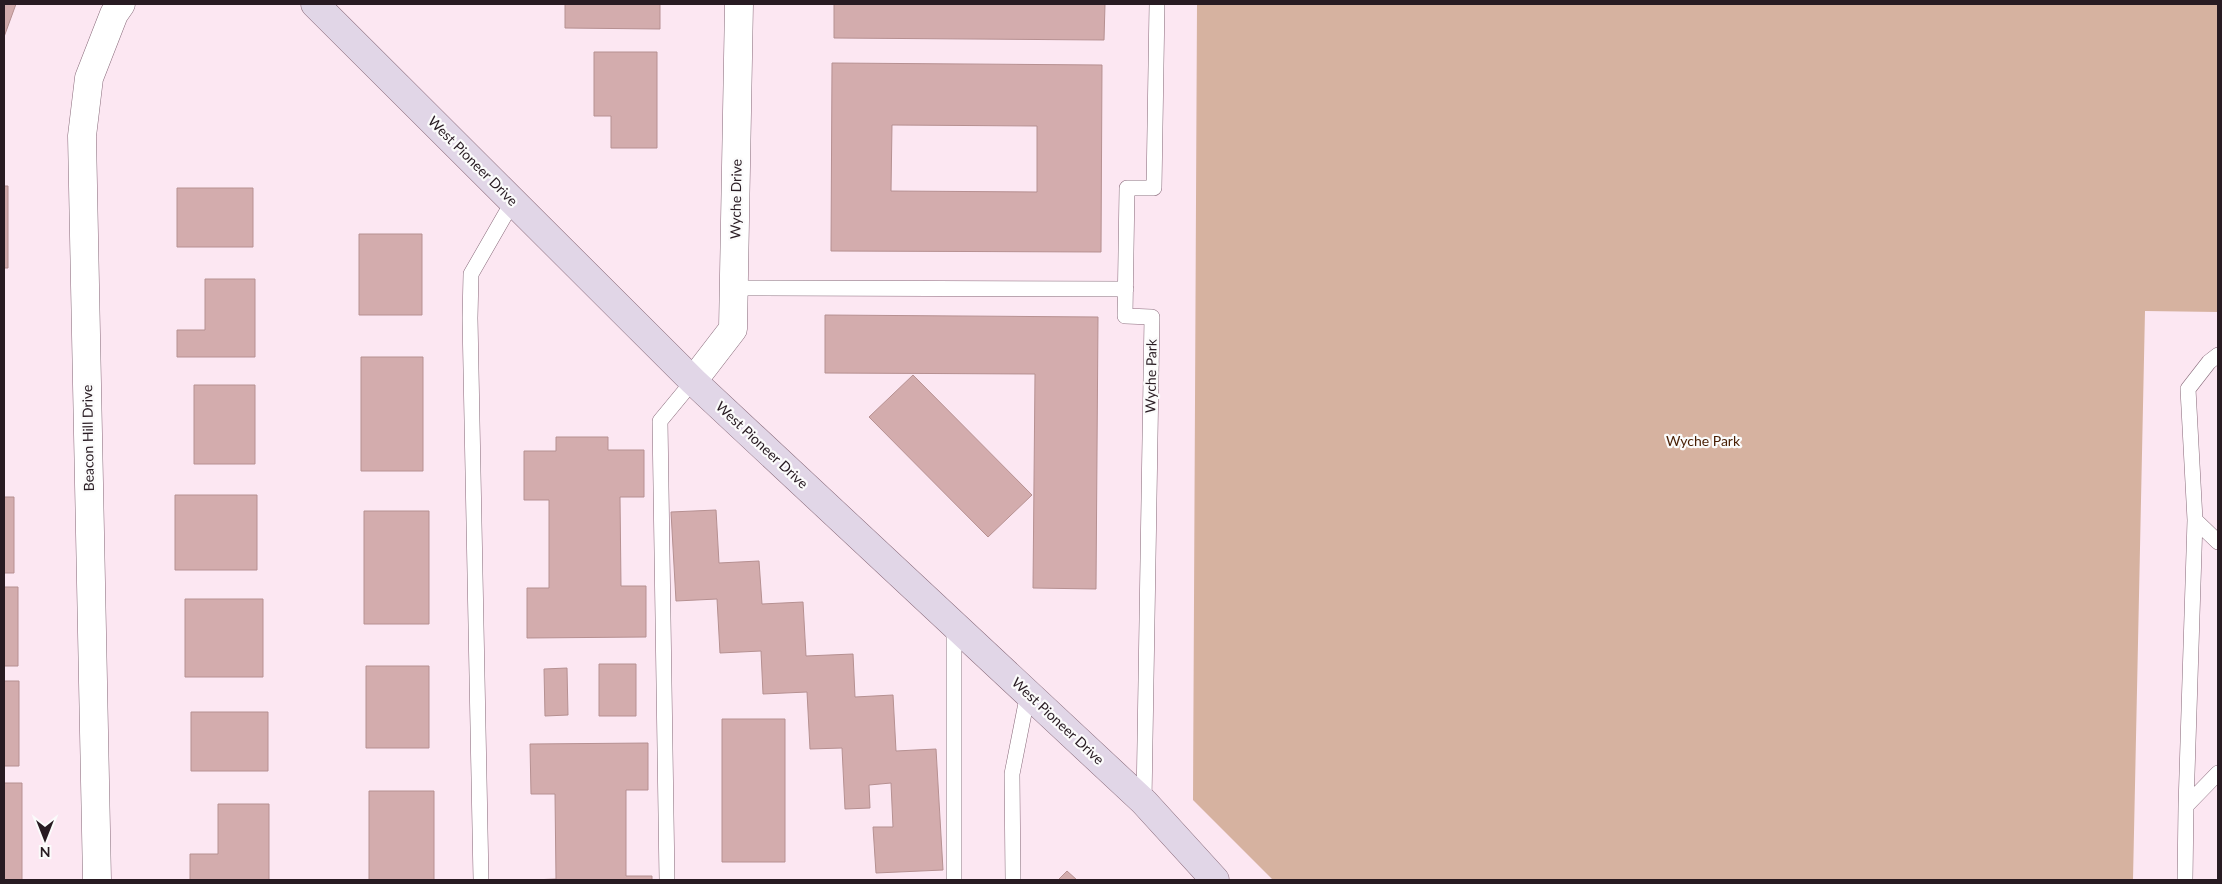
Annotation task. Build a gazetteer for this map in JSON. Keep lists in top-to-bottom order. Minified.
{"streets":{"main road":["West Pioneer Drive"],"street":["Wyche Drive","Beacon Hill Drive"],"lane":["Wyche Park"]},"crossings":[["West Pioneer Drive","Wyche Drive"],["West Pioneer Drive","Wyche Park"]],"parks":["Wyche Park"],"north":"bottom"}
